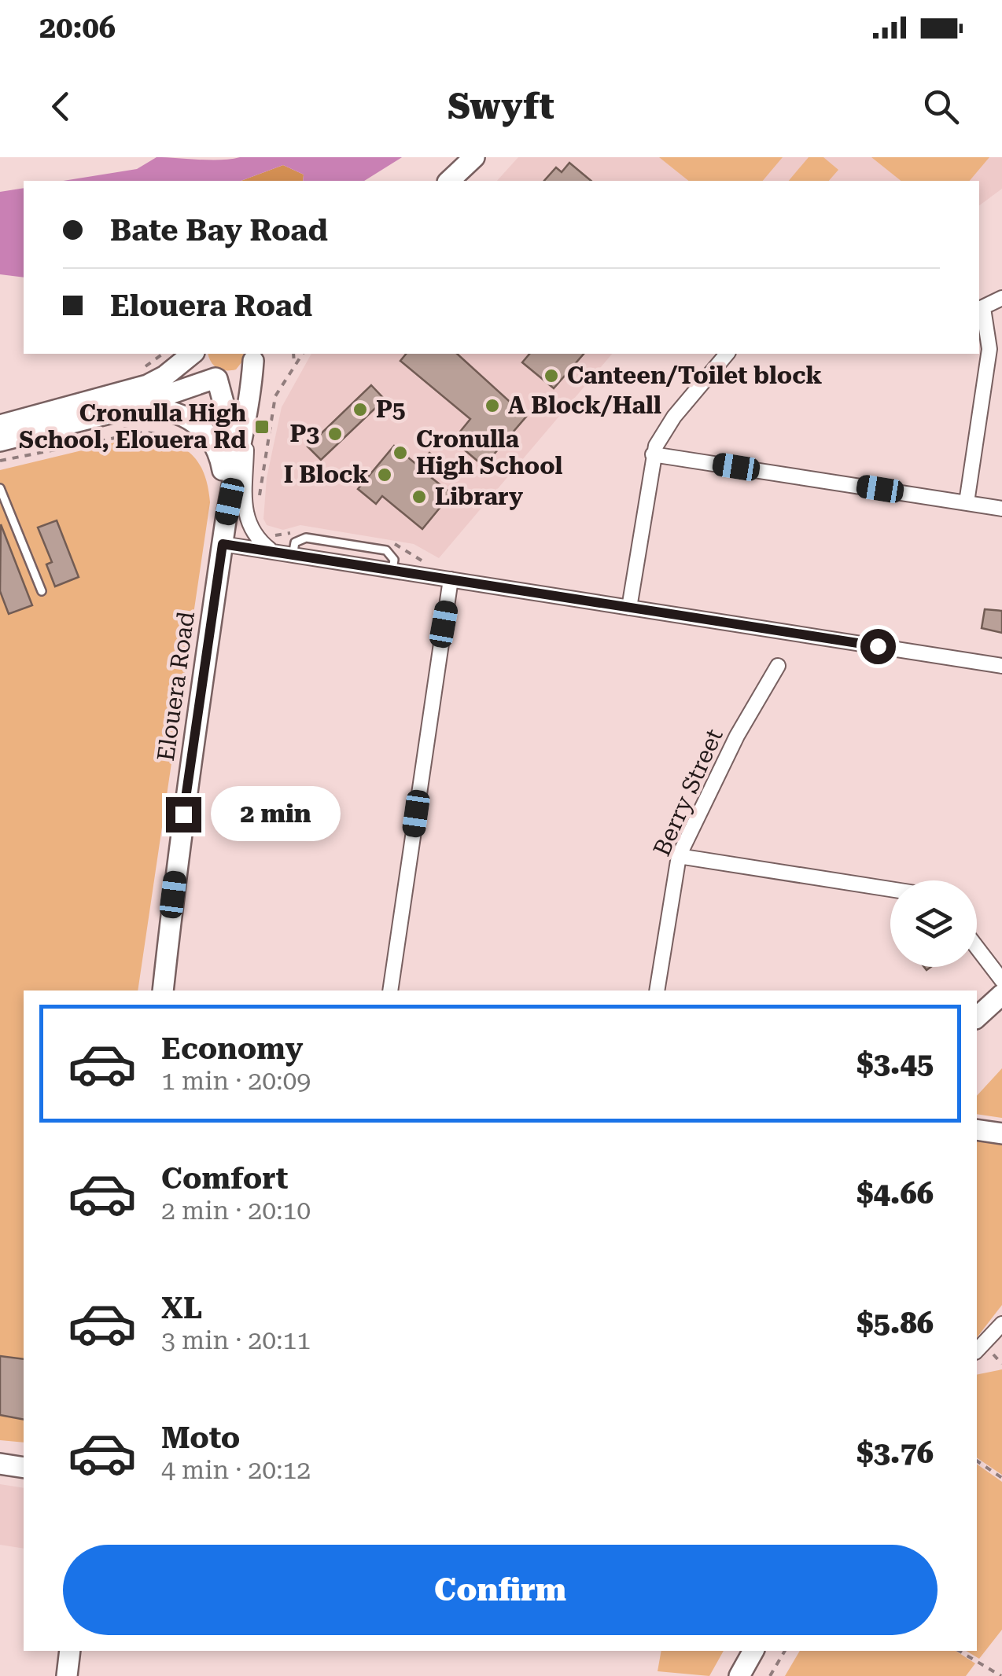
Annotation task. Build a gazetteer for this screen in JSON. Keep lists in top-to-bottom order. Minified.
{"streets":{"street":["Elouera Road","Berry Street"]},"places":{"other":["Canteen/Toilet block","A Block/Hall","P5","P3","Cronulla High School","I Block","Library"],"transit":["Cronulla High School, Elouera Rd"]},"page":{"status":"20:06","header":"Swyft","banner":["Bate Bay Road","Elouera Road"],"bubble":"2 min","list":[{"name":"Economy","note":"1 min · 20:09","value":"$3.45"},{"name":"Comfort","note":"2 min · 20:10","value":"$4.66"},{"name":"XL","note":"3 min · 20:11","value":"$5.86"},{"name":"Moto","note":"4 min · 20:12","value":"$3.76"}],"buttons":"Confirm"}}
